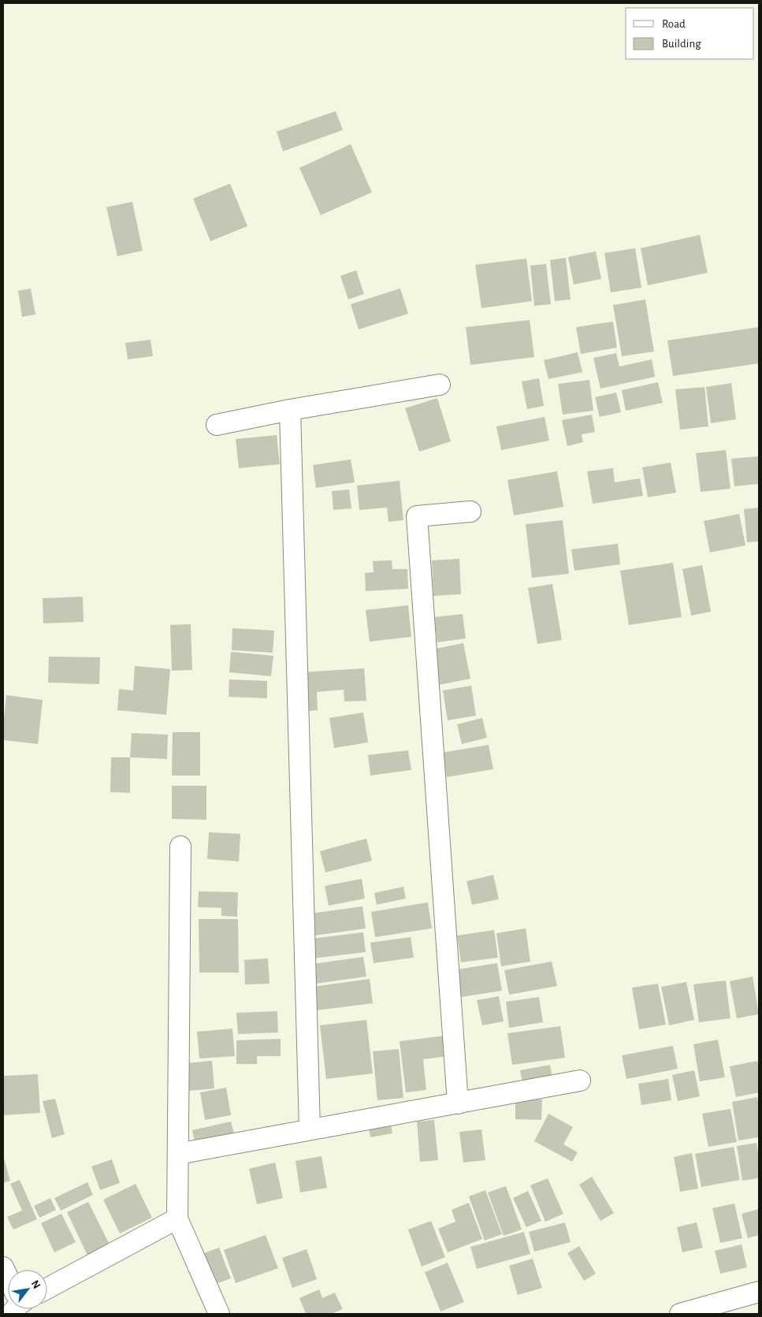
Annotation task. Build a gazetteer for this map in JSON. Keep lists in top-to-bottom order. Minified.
{"legend":["Road","Building"],"north":"top right"}
